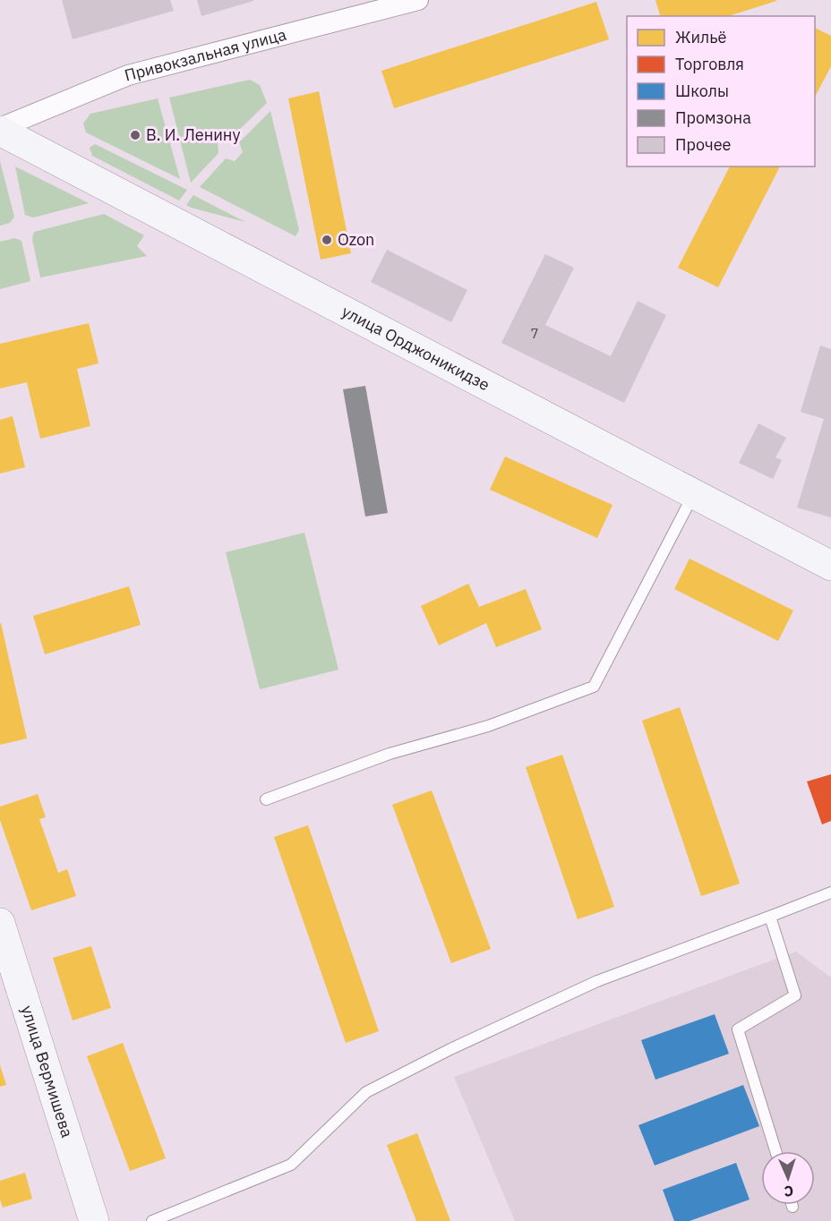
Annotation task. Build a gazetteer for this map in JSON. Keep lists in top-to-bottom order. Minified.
{"streets":{"street":["Привокзальная улица","улица Орджоникидзе","улица Вермишева"]},"crossings":[["Привокзальная улица","улица Орджоникидзе"]],"places":["В. И. Ленину","Ozon"],"house_numbers":["7"],"legend":["Жильё","Торговля","Школы","Промзона","Прочее"],"north":"bottom"}
